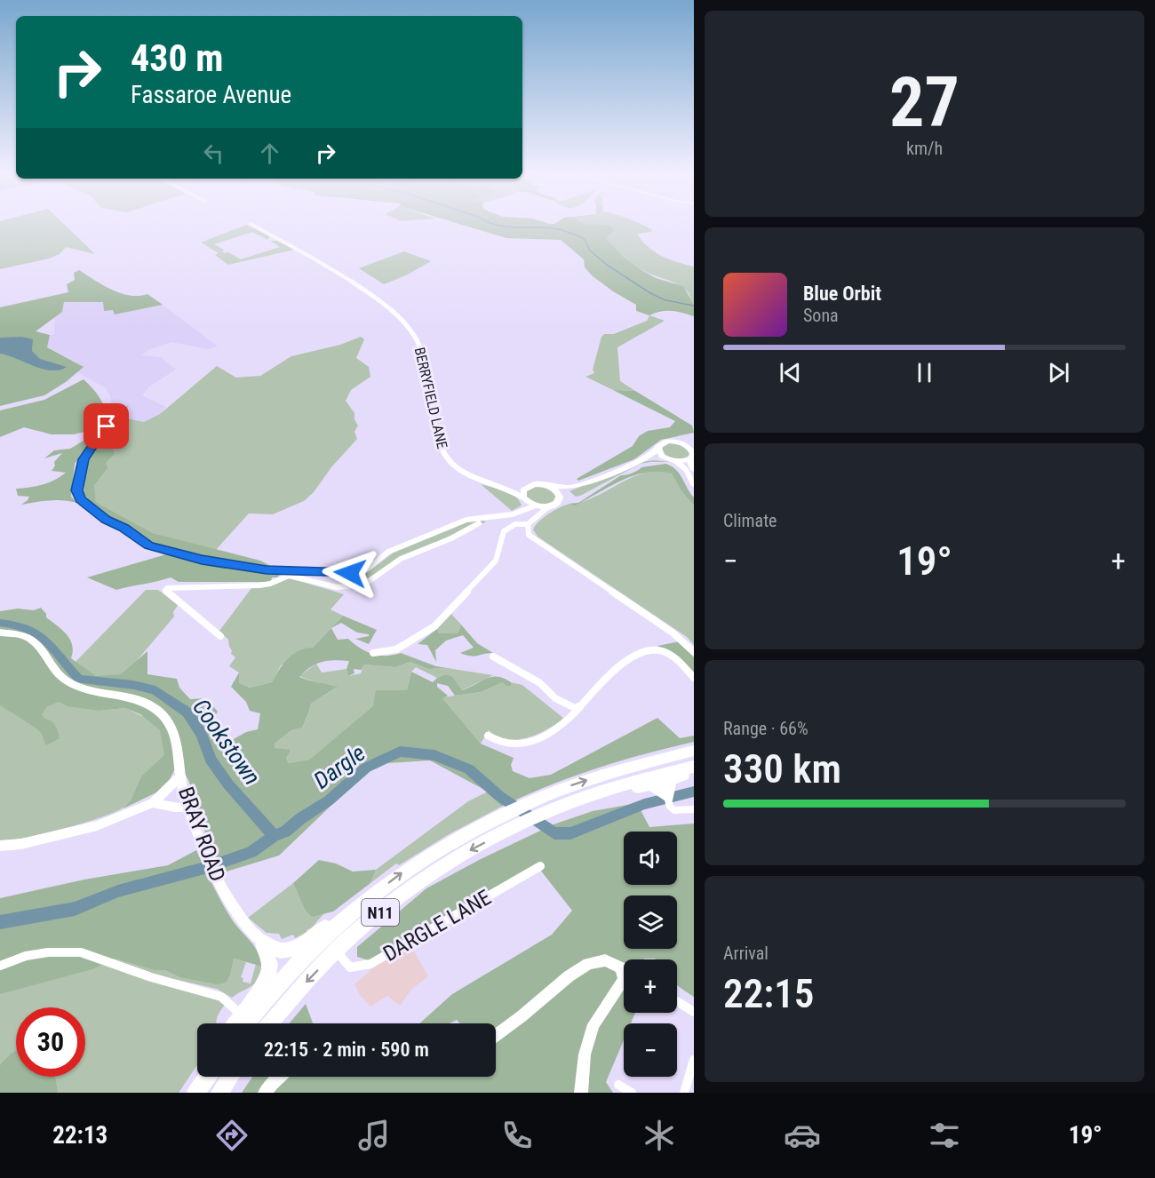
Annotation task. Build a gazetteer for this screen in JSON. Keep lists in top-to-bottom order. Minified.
{"streets":{"highway":["N11"],"street":["BERRYFIELD LANE","BRAY ROAD","DARGLE LANE"]},"crossings":[["BRAY ROAD","N11"],["N11","DARGLE LANE"]],"water":["Cookstown","Dargle"],"page":{"tile":[["27","km/h"],"Climate",["Range · 66%","330 km"],["Arrival","22:15"]],"turn":["430 m","Fassaroe Avenue"],"song":["Blue Orbit","Sona"],"heat":["−","19°","+"],"map_buttons":["+","−"],"limit":"30","trip":"22:15 · 2 min · 590 m","tabs":["22:13","19°"]}}
